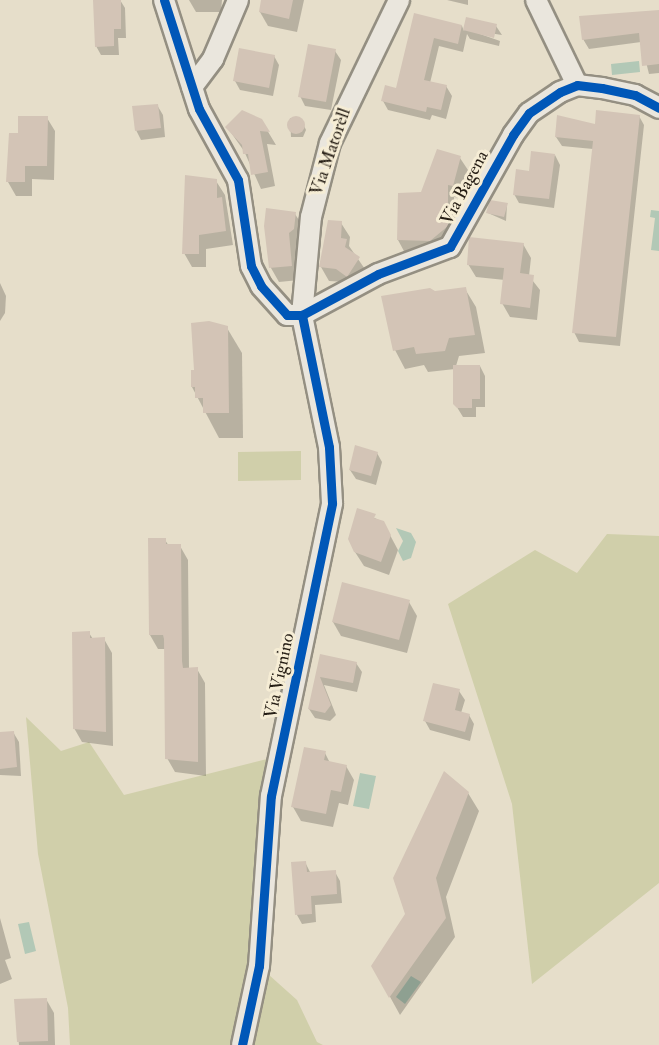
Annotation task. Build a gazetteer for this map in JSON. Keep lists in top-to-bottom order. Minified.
{"streets":{"street":["Via Matorèll","Via Bagena","Via Vignino"]},"crossings":[["Via Matorèll","Via Bagena"],["Via Matorèll","Via Vignino"],["Via Bagena","Via Vignino"]]}
